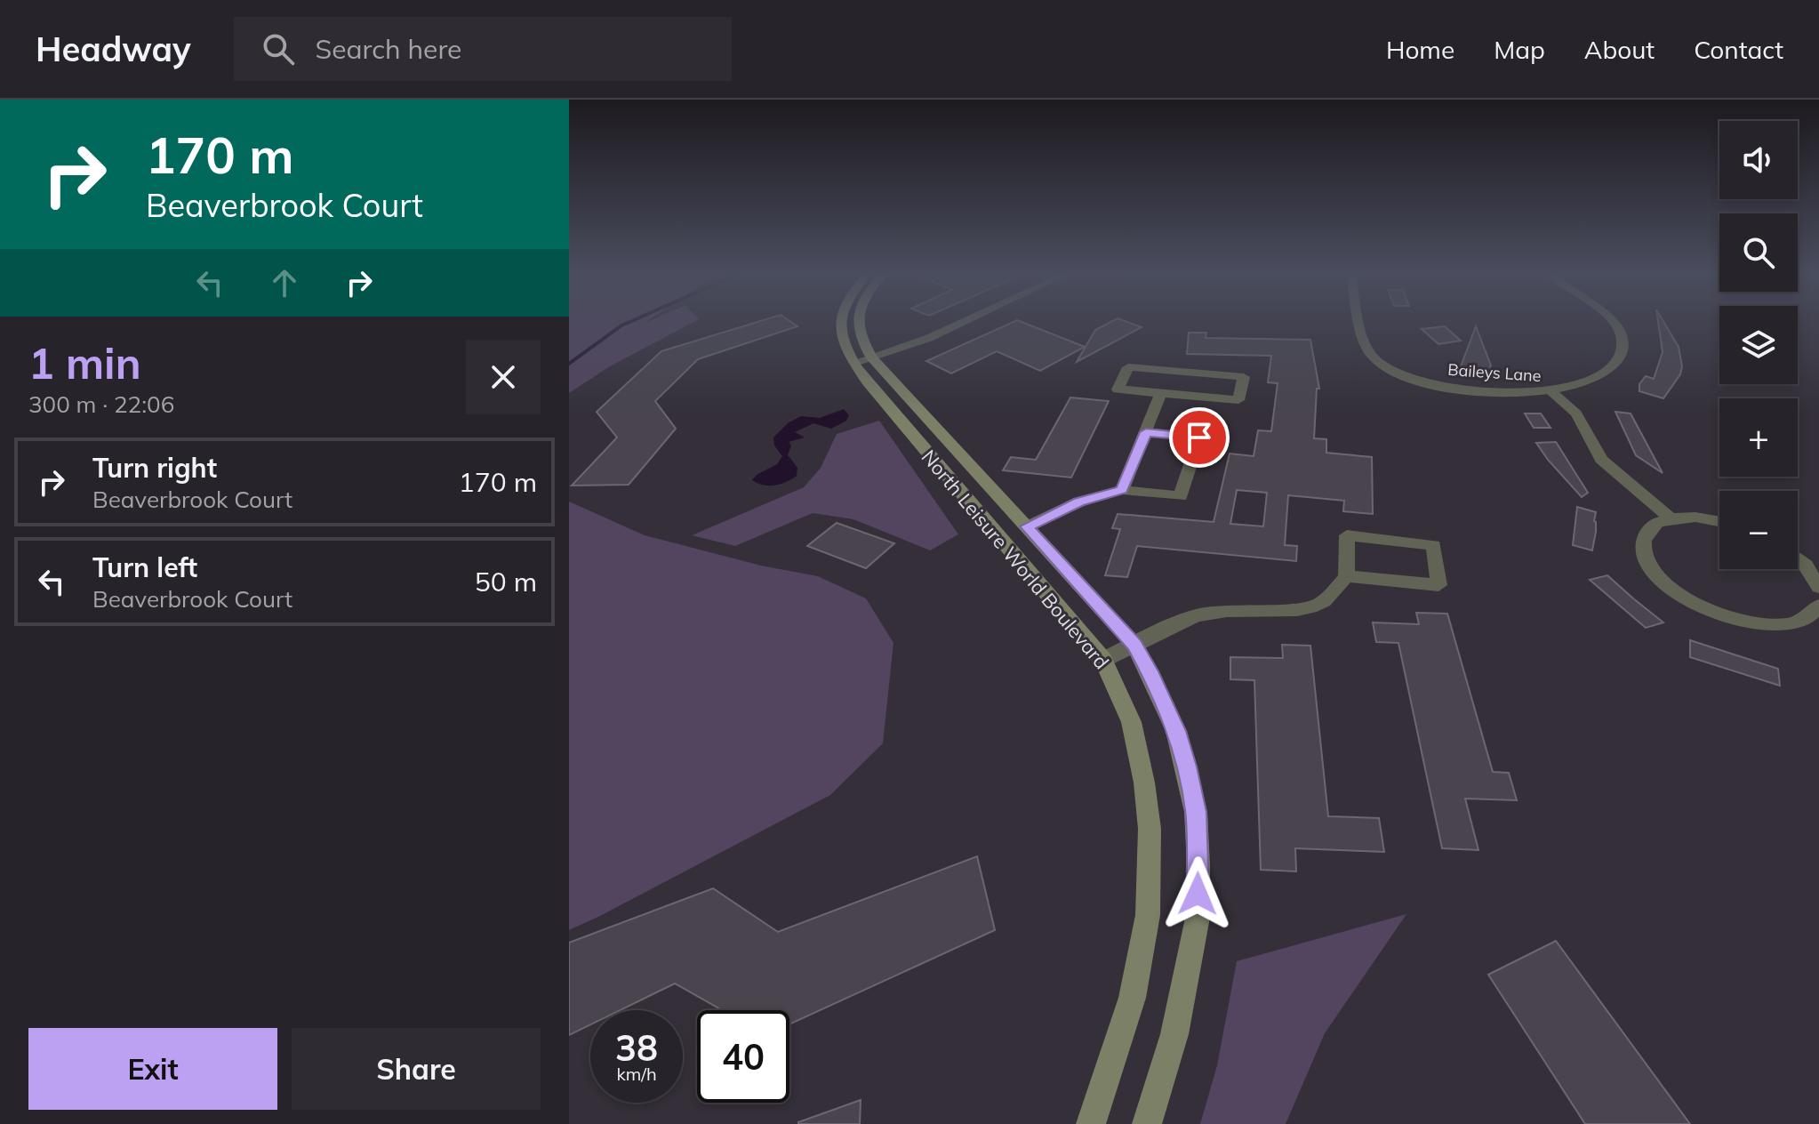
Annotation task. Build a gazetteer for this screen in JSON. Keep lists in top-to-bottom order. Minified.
{"streets":{"street":["Baileys Lane","North Leisure World Boulevard"]},"page":{"header":"Headway","search":"Search here","nav":["Home","Map","About","Contact"],"turn":["170 m","Beaverbrook Court"],"map_buttons":["+","−"],"heading":["1 min","300 m · 22:06"],"list":[{"name":"Turn right","note":"Beaverbrook Court","value":"170 m"},{"name":"Turn left","note":"Beaverbrook Court","value":"50 m"}],"speed":"38 km/h","limit":"40","buttons":["Exit","Share"]}}
